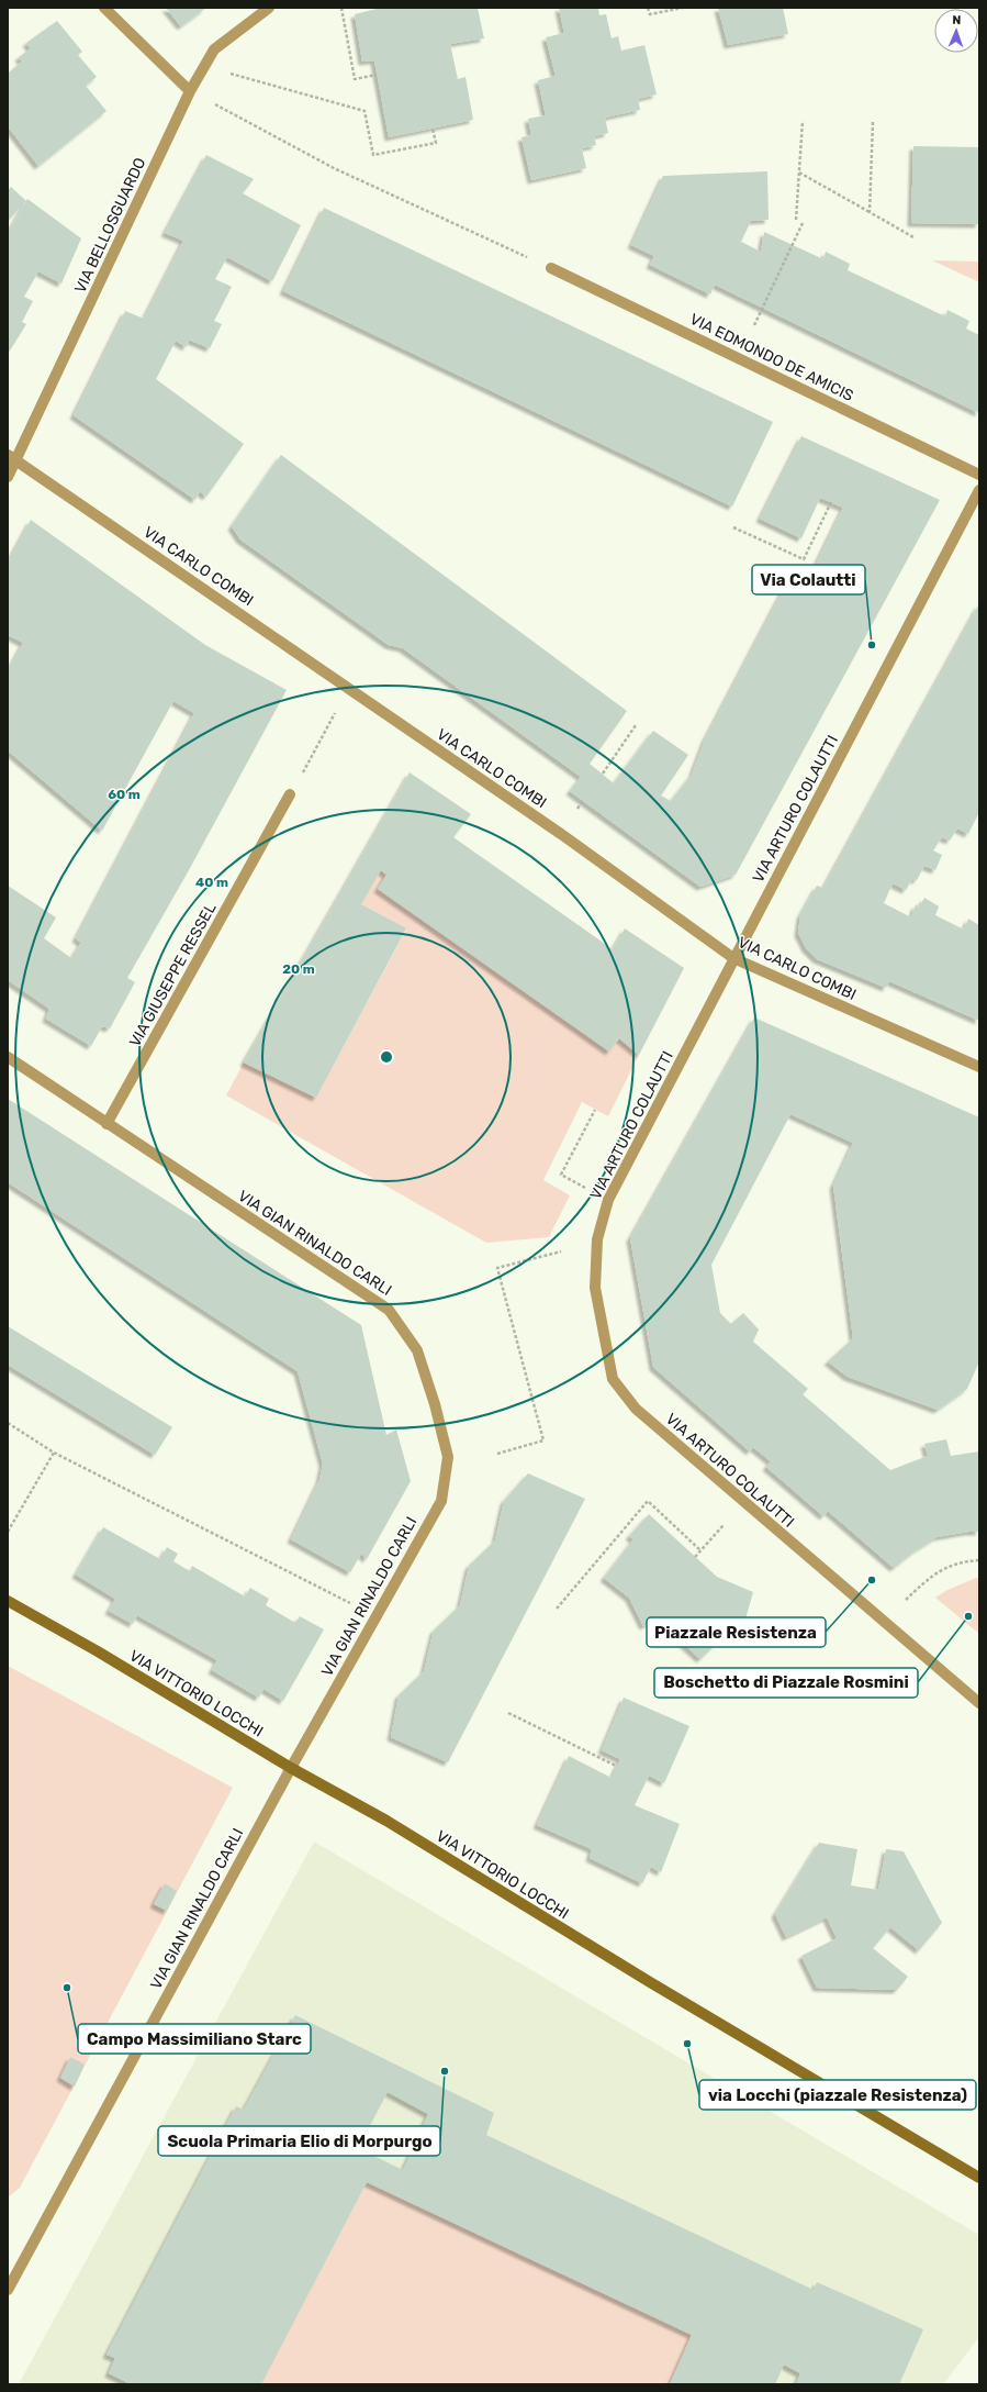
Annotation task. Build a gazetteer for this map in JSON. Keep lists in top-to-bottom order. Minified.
{"streets":{"main road":["VIA VITTORIO LOCCHI"],"street":["VIA BELLOSGUARDO","VIA EDMONDO DE AMICIS","VIA CARLO COMBI","VIA ARTURO COLAUTTI","VIA GIUSEPPE RESSEL","VIA GIAN RINALDO CARLI"]},"crossings":[["VIA BELLOSGUARDO","VIA CARLO COMBI"],["VIA CARLO COMBI","VIA ARTURO COLAUTTI"],["VIA GIUSEPPE RESSEL","VIA GIAN RINALDO CARLI"],["VIA GIAN RINALDO CARLI","VIA VITTORIO LOCCHI"]],"places":["Via Colautti","Piazzale Resistenza","Boschetto di Piazzale Rosmini","Campo Massimiliano Starc","via Locchi (piazzale Resistenza)","Scuola Primaria Elio di Morpurgo"],"north":"top","rings":["60 m","40 m","20 m"]}
